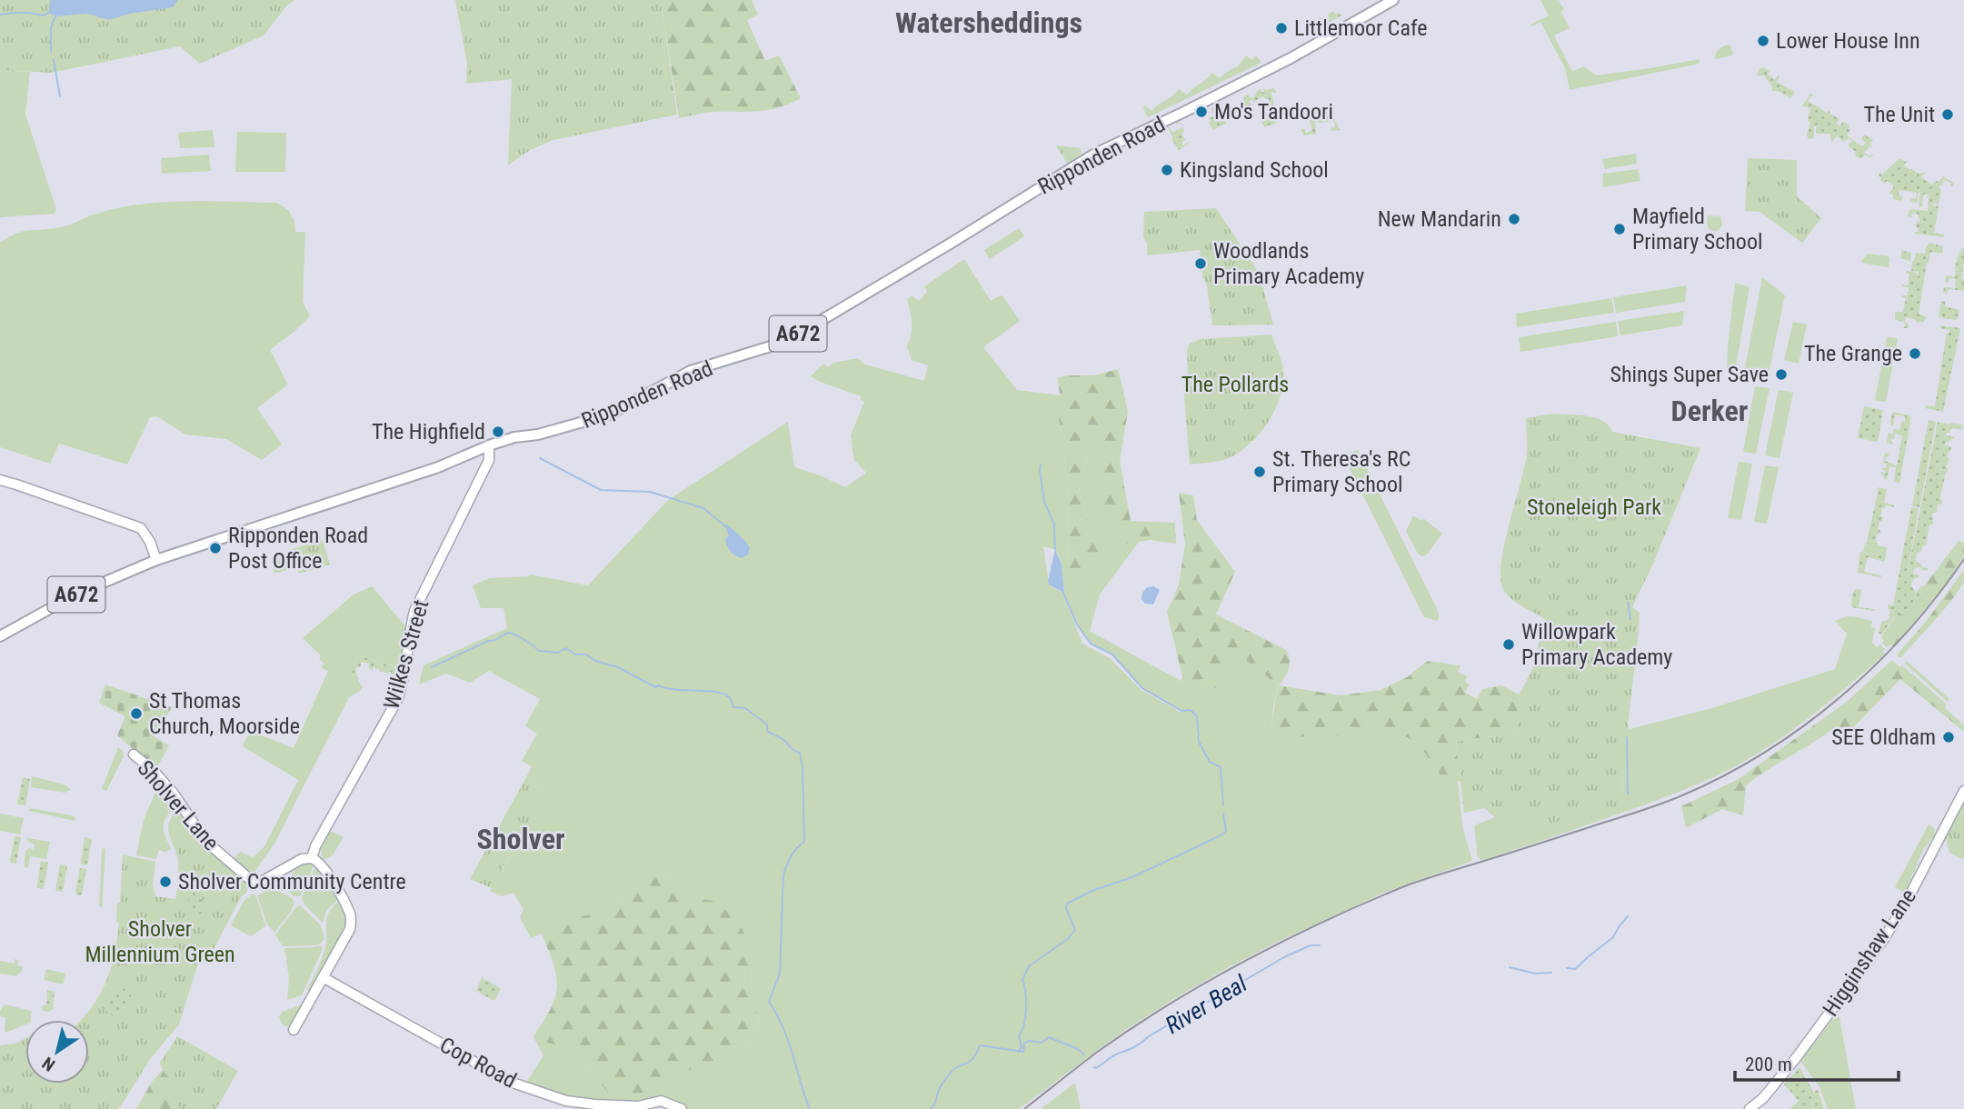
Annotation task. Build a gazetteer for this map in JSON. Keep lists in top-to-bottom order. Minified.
{"streets":{"main road":["Ripponden Road","A672"],"street":["Wilkes Street","Sholver Lane","Higginshaw Lane","Cop Road"]},"crossings":[["Ripponden Road","Wilkes Street"],["Wilkes Street","Sholver Lane"]],"districts":["Watersheddings","Derker","Sholver"],"water":["River Beal"],"parks":["The Pollards","Stoneleigh Park","Sholver Millennium Green"],"places":["Littlemoor Cafe","Lower House Inn","Mo's Tandoori","The Unit","Kingsland School","New Mandarin","Mayfield Primary School","Woodlands Primary Academy","The Grange","Shings Super Save","The Highfield","St. Theresa's RC Primary School","Ripponden Road Post Office","Willowpark Primary Academy","St Thomas Church, Moorside","SEE Oldham","Sholver Community Centre"],"scale_bar":"200 m","north":"bottom left"}
